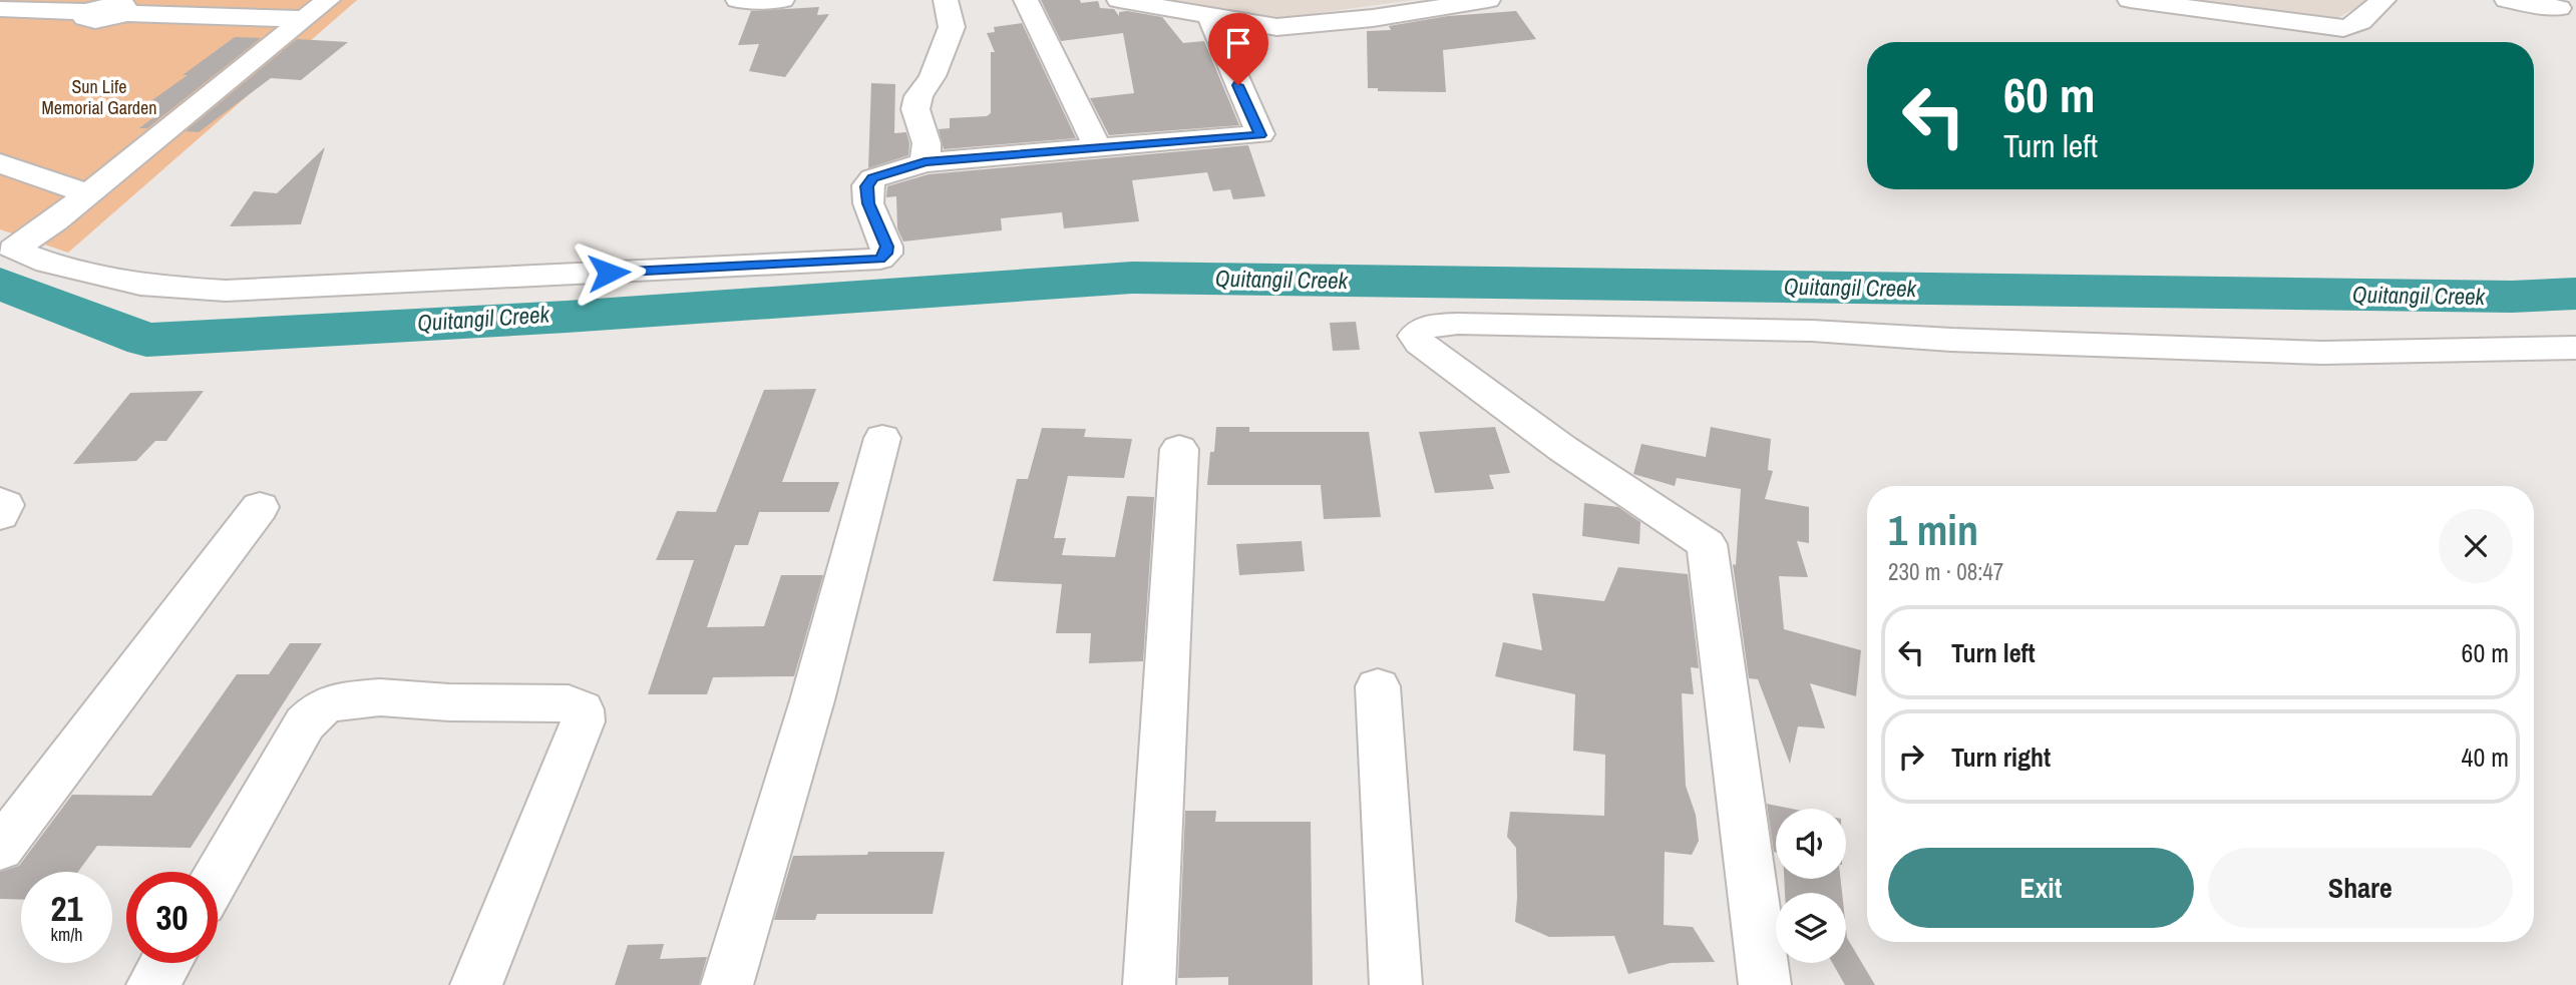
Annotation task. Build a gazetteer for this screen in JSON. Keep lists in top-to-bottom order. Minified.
{"water":["Quitangil Creek"],"parks":["Sun Life Memorial Garden"],"page":{"turn":["60 m","Turn left"],"heading":["1 min","230 m · 08:47"],"list":[{"name":"Turn left","value":"60 m"},{"name":"Turn right","value":"40 m"}],"buttons":["Exit","Share"],"speed":"21 km/h","limit":"30"}}
